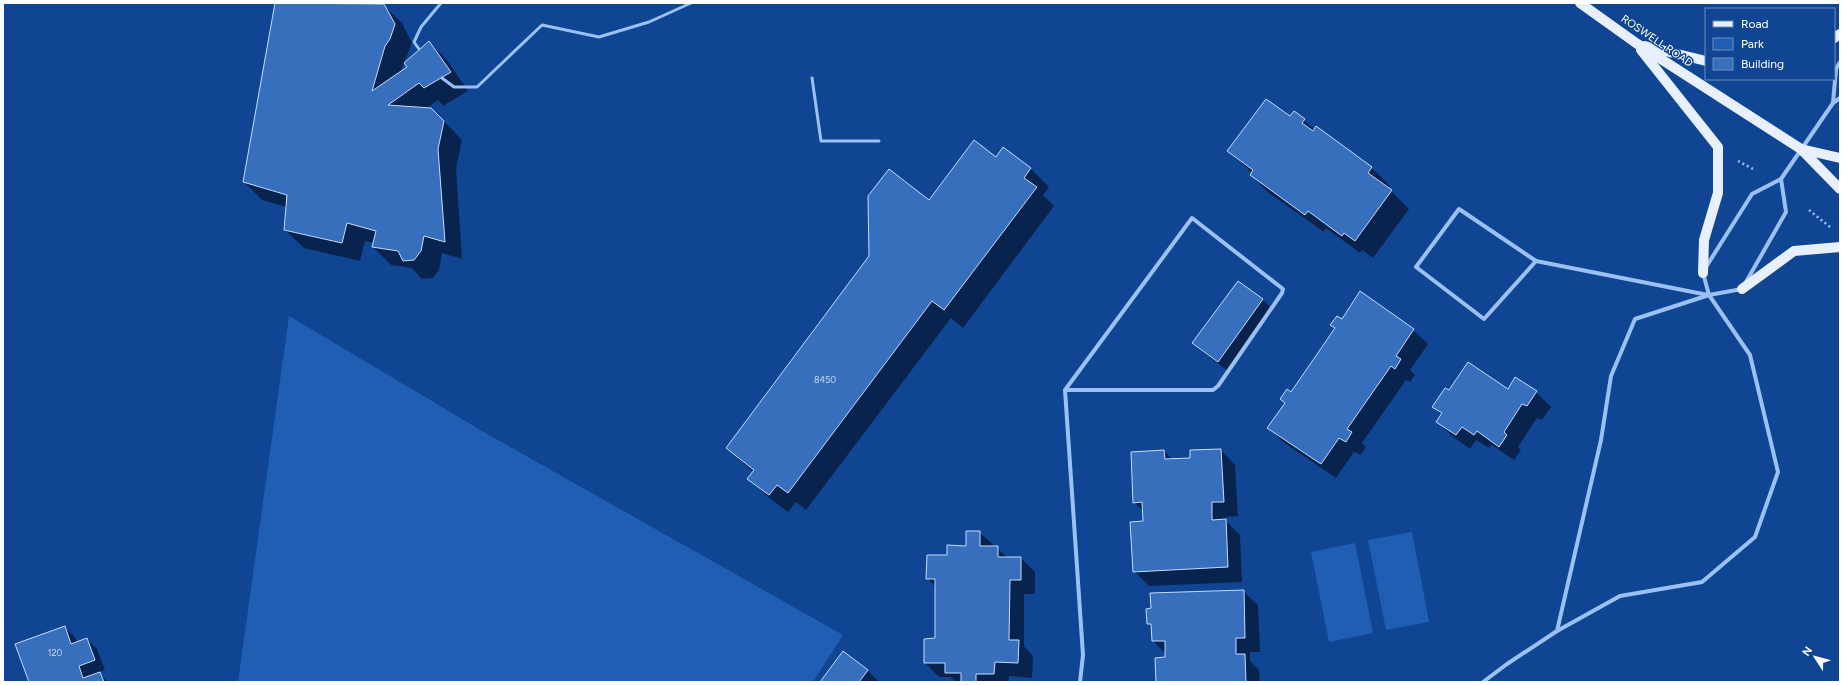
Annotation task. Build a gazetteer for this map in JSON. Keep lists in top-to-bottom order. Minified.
{"streets":{"main road":["ROSWELL ROAD"]},"house_numbers":["8450","120"],"legend":["Road","Park","Building"],"north":"top left"}
